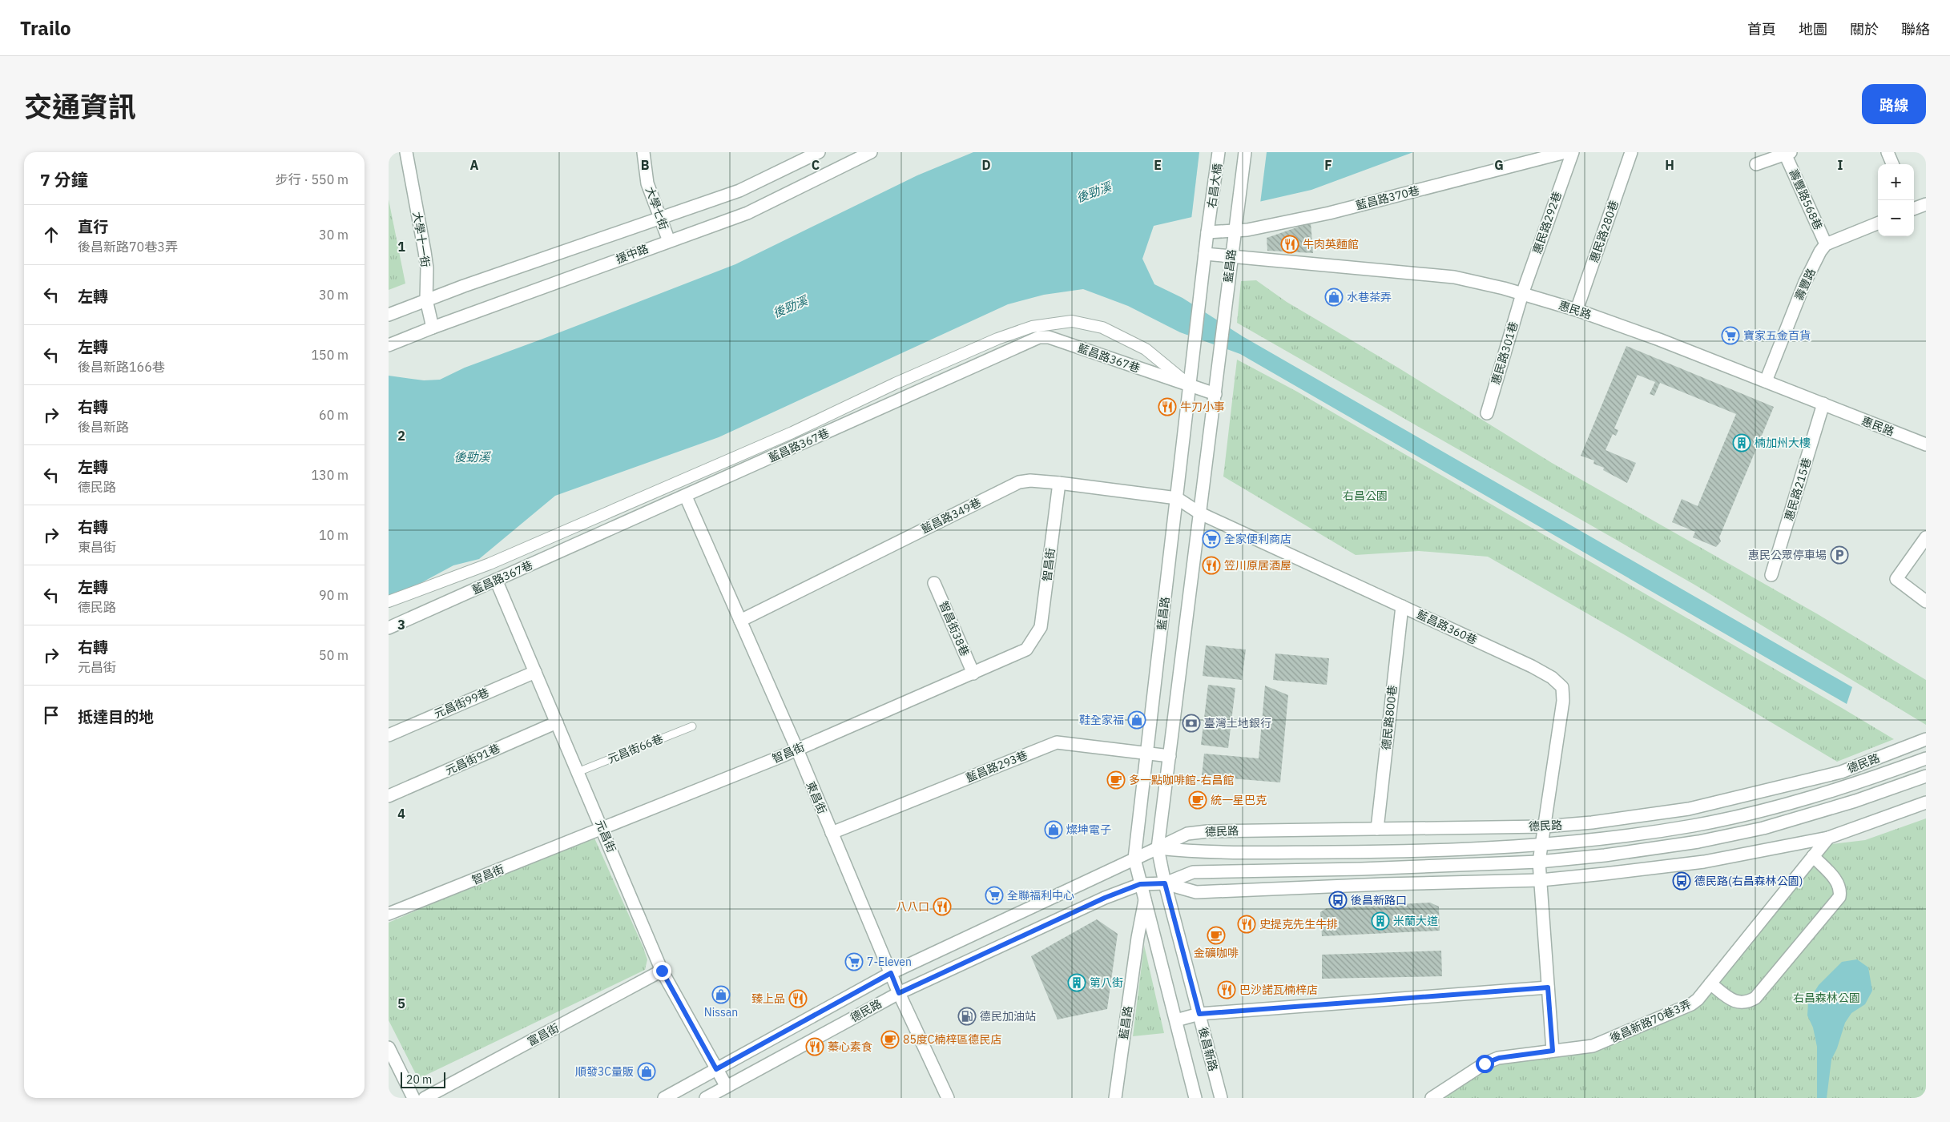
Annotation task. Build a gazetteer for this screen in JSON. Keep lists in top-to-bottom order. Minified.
{"streets":{"street":["右昌大橋","藍昌路370巷","壽豐路568巷","大學七街","惠民路292巷","惠民路280巷","大學十一街","援中路","藍昌路","壽豐路","惠民路","惠民路301巷","藍昌路367巷","惠民路215巷","藍昌路349巷","智昌街","藍昌路360巷","智昌街38巷","元昌街99巷","德民路800巷","元昌街91巷","德民路","藍昌路293巷","東昌街","元昌街","後昌新路70巷3弄","富昌街","後昌新路"],"lane":["元昌街66巷"]},"crossings":[["右昌大橋","藍昌路370巷"],["藍昌路370巷","藍昌路"],["壽豐路568巷","壽豐路"],["大學七街","援中路"],["惠民路292巷","惠民路"],["惠民路292巷","惠民路301巷"],["惠民路280巷","惠民路"],["大學十一街","援中路"],["藍昌路","惠民路"],["藍昌路","藍昌路367巷"],["藍昌路","藍昌路349巷"],["藍昌路","藍昌路360巷"],["藍昌路","德民路"],["藍昌路","藍昌路293巷"],["壽豐路","惠民路"],["惠民路","惠民路301巷"],["惠民路","惠民路215巷"],["藍昌路367巷","東昌街"],["藍昌路367巷","元昌街"],["藍昌路349巷","智昌街"],["藍昌路349巷","藍昌路360巷"],["藍昌路349巷","東昌街"],["智昌街","智昌街38巷"],["智昌街","東昌街"],["智昌街","元昌街"],["藍昌路360巷","德民路800巷"],["藍昌路360巷","德民路"],["元昌街99巷","元昌街"],["德民路800巷","德民路"],["元昌街66巷","元昌街"],["元昌街91巷","元昌街"],["德民路","東昌街"],["德民路","元昌街"],["德民路","後昌新路70巷3弄"],["德民路","後昌新路"],["藍昌路293巷","東昌街"],["元昌街","富昌街"]],"water":["後勁溪"],"parks":["右昌公園","右昌森林公園"],"places":{"restaurant":["牛肉英麵館","牛刀小事","笠川原居酒屋","八八口","史提克先生牛排","巴沙諾瓦楠梓店","臻上品","蓁心素食"],"shop":["水巷茶弄","鞋全家福","燦坤電子","Nissan","順發3C量販"],"supermarket":["寶家五金百貨","全家便利商店","全聯福利中心","7-Eleven"],"building":["楠加州大樓","米蘭大道","第八街"],"parking":["惠民公眾停車場"],"bank":["臺灣土地銀行"],"cafe":["多一點咖啡館-右昌館","統一星巴克","金礦咖啡","85度C楠梓區德民店"],"bus stop":["德民路(右昌森林公園)","後昌新路口"],"fuel station":["德民加油站"]},"scale_bar":"20 m","page":{"header":"Trailo","nav":["首頁","地圖","關於","聯絡"],"title":"交通資訊","buttons":"路線","heading":["7 分鐘","步行 · 550 m"],"map_buttons":["+","−"],"list":[["直行","後昌新路70巷3弄","30 m"],["左轉","30 m"],["左轉","後昌新路166巷","150 m"],["右轉","後昌新路","60 m"],["左轉","德民路","130 m"],["右轉","東昌街","10 m"],["左轉","德民路","90 m"],["右轉","元昌街","50 m"],"抵達目的地"],"scale":"20 m"},"grid":{"columns":["A","B","C","D","E","F","G","H","I"],"rows":["1","2","3","4","5"]}}
